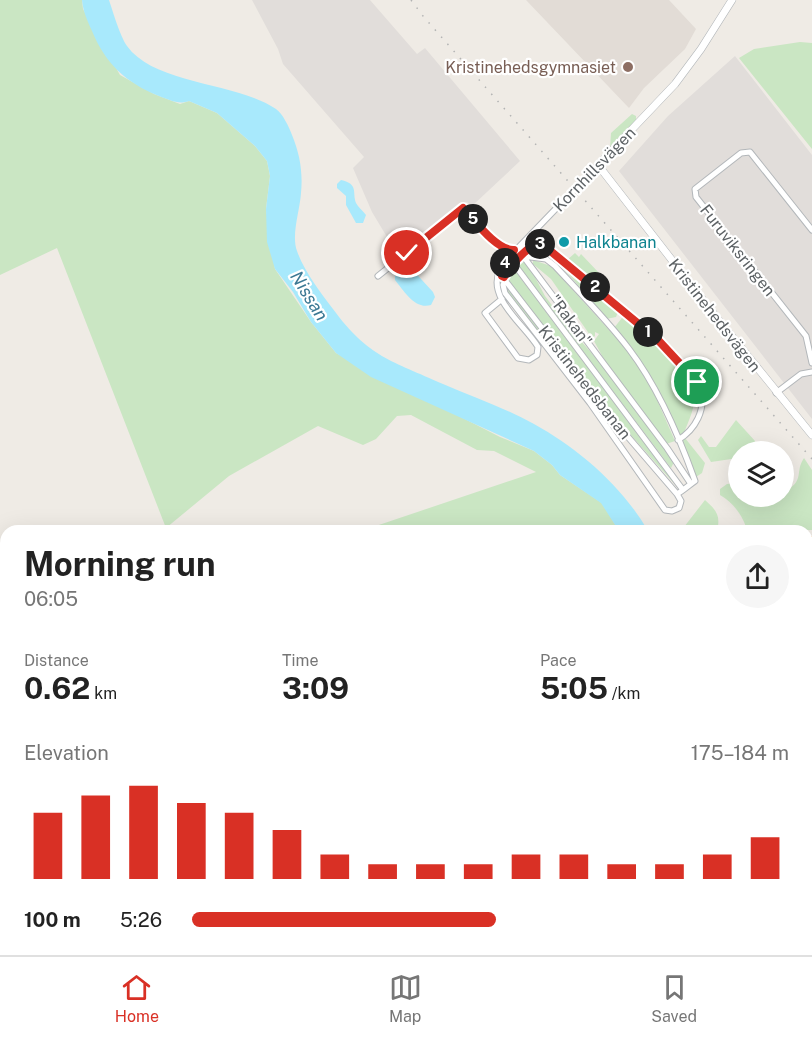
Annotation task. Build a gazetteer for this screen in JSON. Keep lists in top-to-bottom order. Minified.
{"streets":{"street":["Kornhillsvägen","Furuviksringen","Kristinehedsvägen","\"Rakan\"","Kristinehedsbanan"]},"crossings":[["Kornhillsvägen","Kristinehedsvägen"],["Kornhillsvägen","Kristinehedsbanan"],["\"Rakan\"","Kristinehedsbanan"]],"water":["Nissan"],"places":["Kristinehedsgymnasiet","Halkbanan"],"page":{"pins":["5","3","4","2","1"],"heading":["Morning run","06:05"],"stats":[["Distance","0.62 km"],["Time","3:09"],["Pace","5:05 /km"]],"chart":["Elevation","175–184 m"],"list":[{"name":"100 m","note":"5:26"}],"tabs":["Home","Map","Saved"]}}
